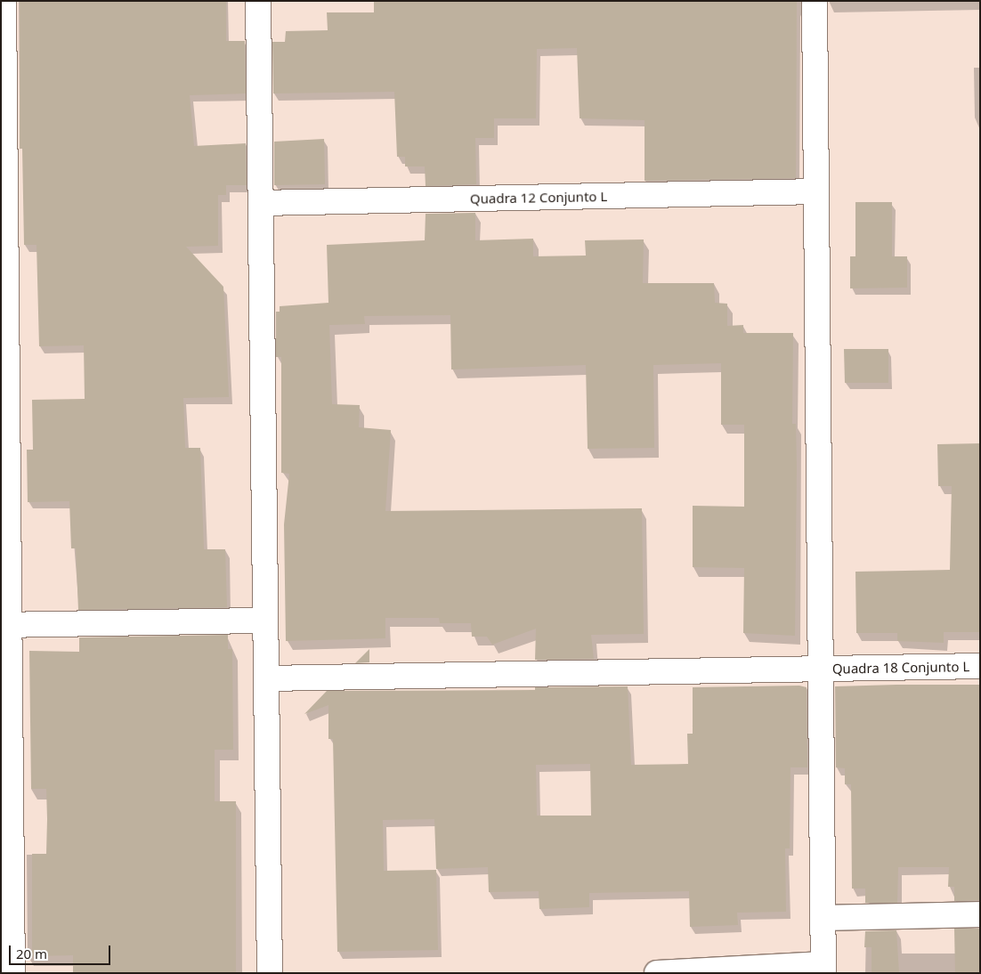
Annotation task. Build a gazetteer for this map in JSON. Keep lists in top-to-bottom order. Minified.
{"streets":{"street":["Quadra 12 Conjunto L","Quadra 18 Conjunto L"]},"scale_bar":"20 m"}
